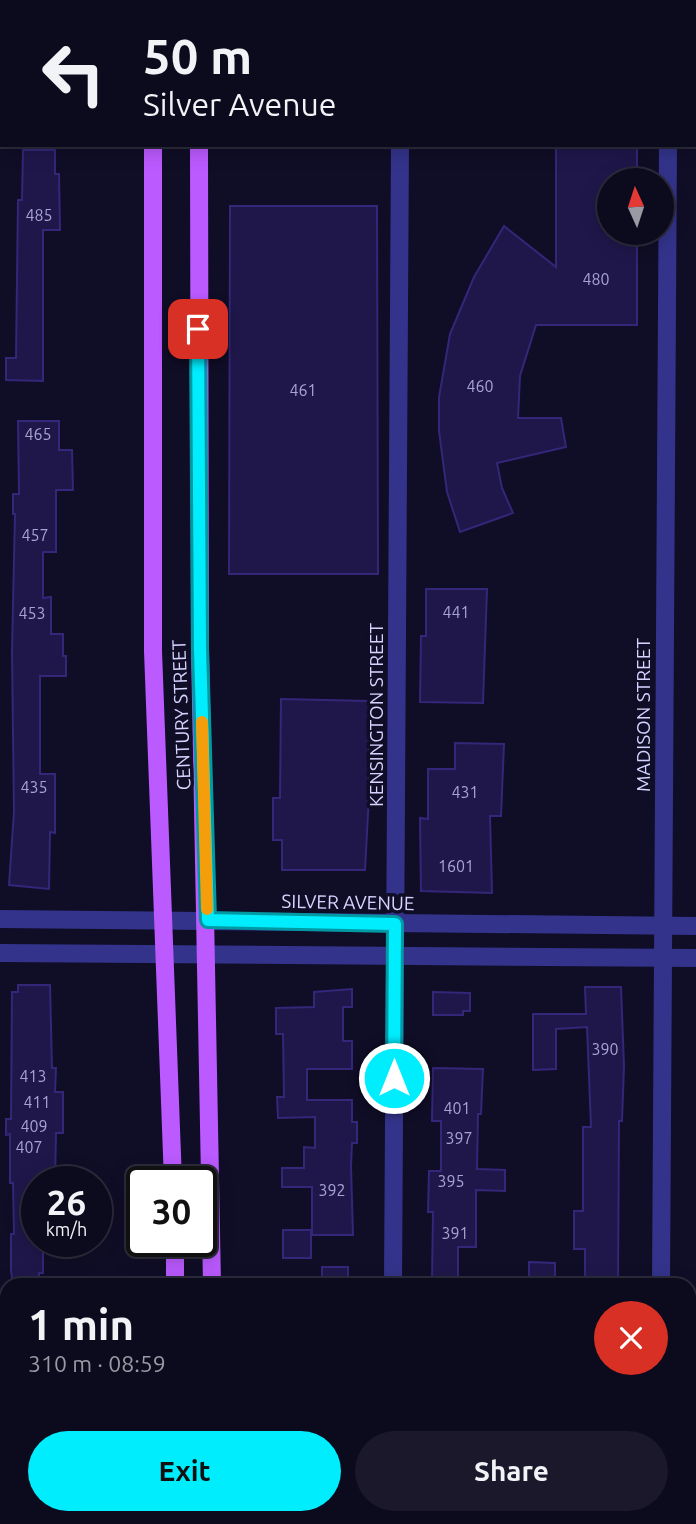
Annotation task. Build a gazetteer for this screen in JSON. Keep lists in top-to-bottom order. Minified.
{"streets":{"main road":["CENTURY STREET"],"street":["KENSINGTON STREET","MADISON STREET","SILVER AVENUE"]},"crossings":[["CENTURY STREET","SILVER AVENUE"],["KENSINGTON STREET","SILVER AVENUE"],["MADISON STREET","SILVER AVENUE"]],"house_numbers":["485","480","460","461","465","457","441","453","435","431","1601","390","413","411","401","409","397","407","395","392","391"],"north":"top","page":{"turn":["50 m","Silver Avenue"],"speed":"26 km/h","limit":"30","heading":["1 min","310 m · 08:59"],"buttons":["Exit","Share"]}}
